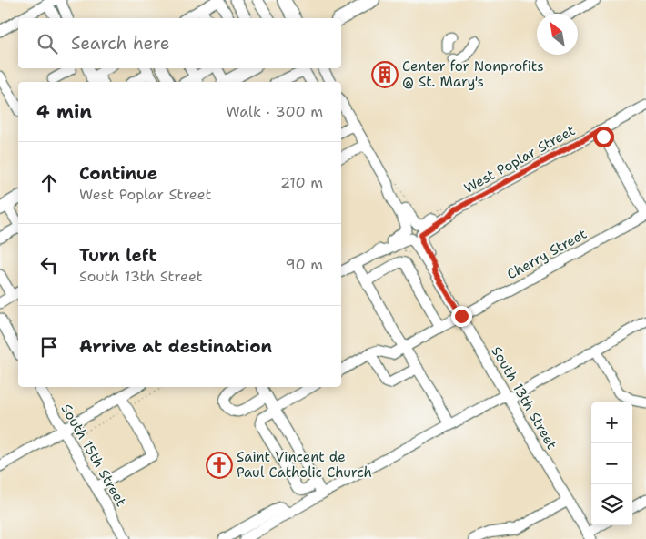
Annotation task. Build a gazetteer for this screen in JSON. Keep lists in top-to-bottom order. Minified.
{"streets":{"street":["West Poplar Street","Cherry Street","South 13th Street","South 15th Street"]},"crossings":[["West Poplar Street","South 13th Street"],["Cherry Street","South 13th Street"]],"places":{"building":["Center for Nonprofits @ St. Mary's"],"church":["Saint Vincent de Paul Catholic Church"]},"north":"top left","page":{"search":"Search here","heading":["4 min","Walk · 300 m"],"list":[["Continue","West Poplar Street","210 m"],["Turn left","South 13th Street","90 m"],"Arrive at destination"],"map_buttons":["+","−"]}}
